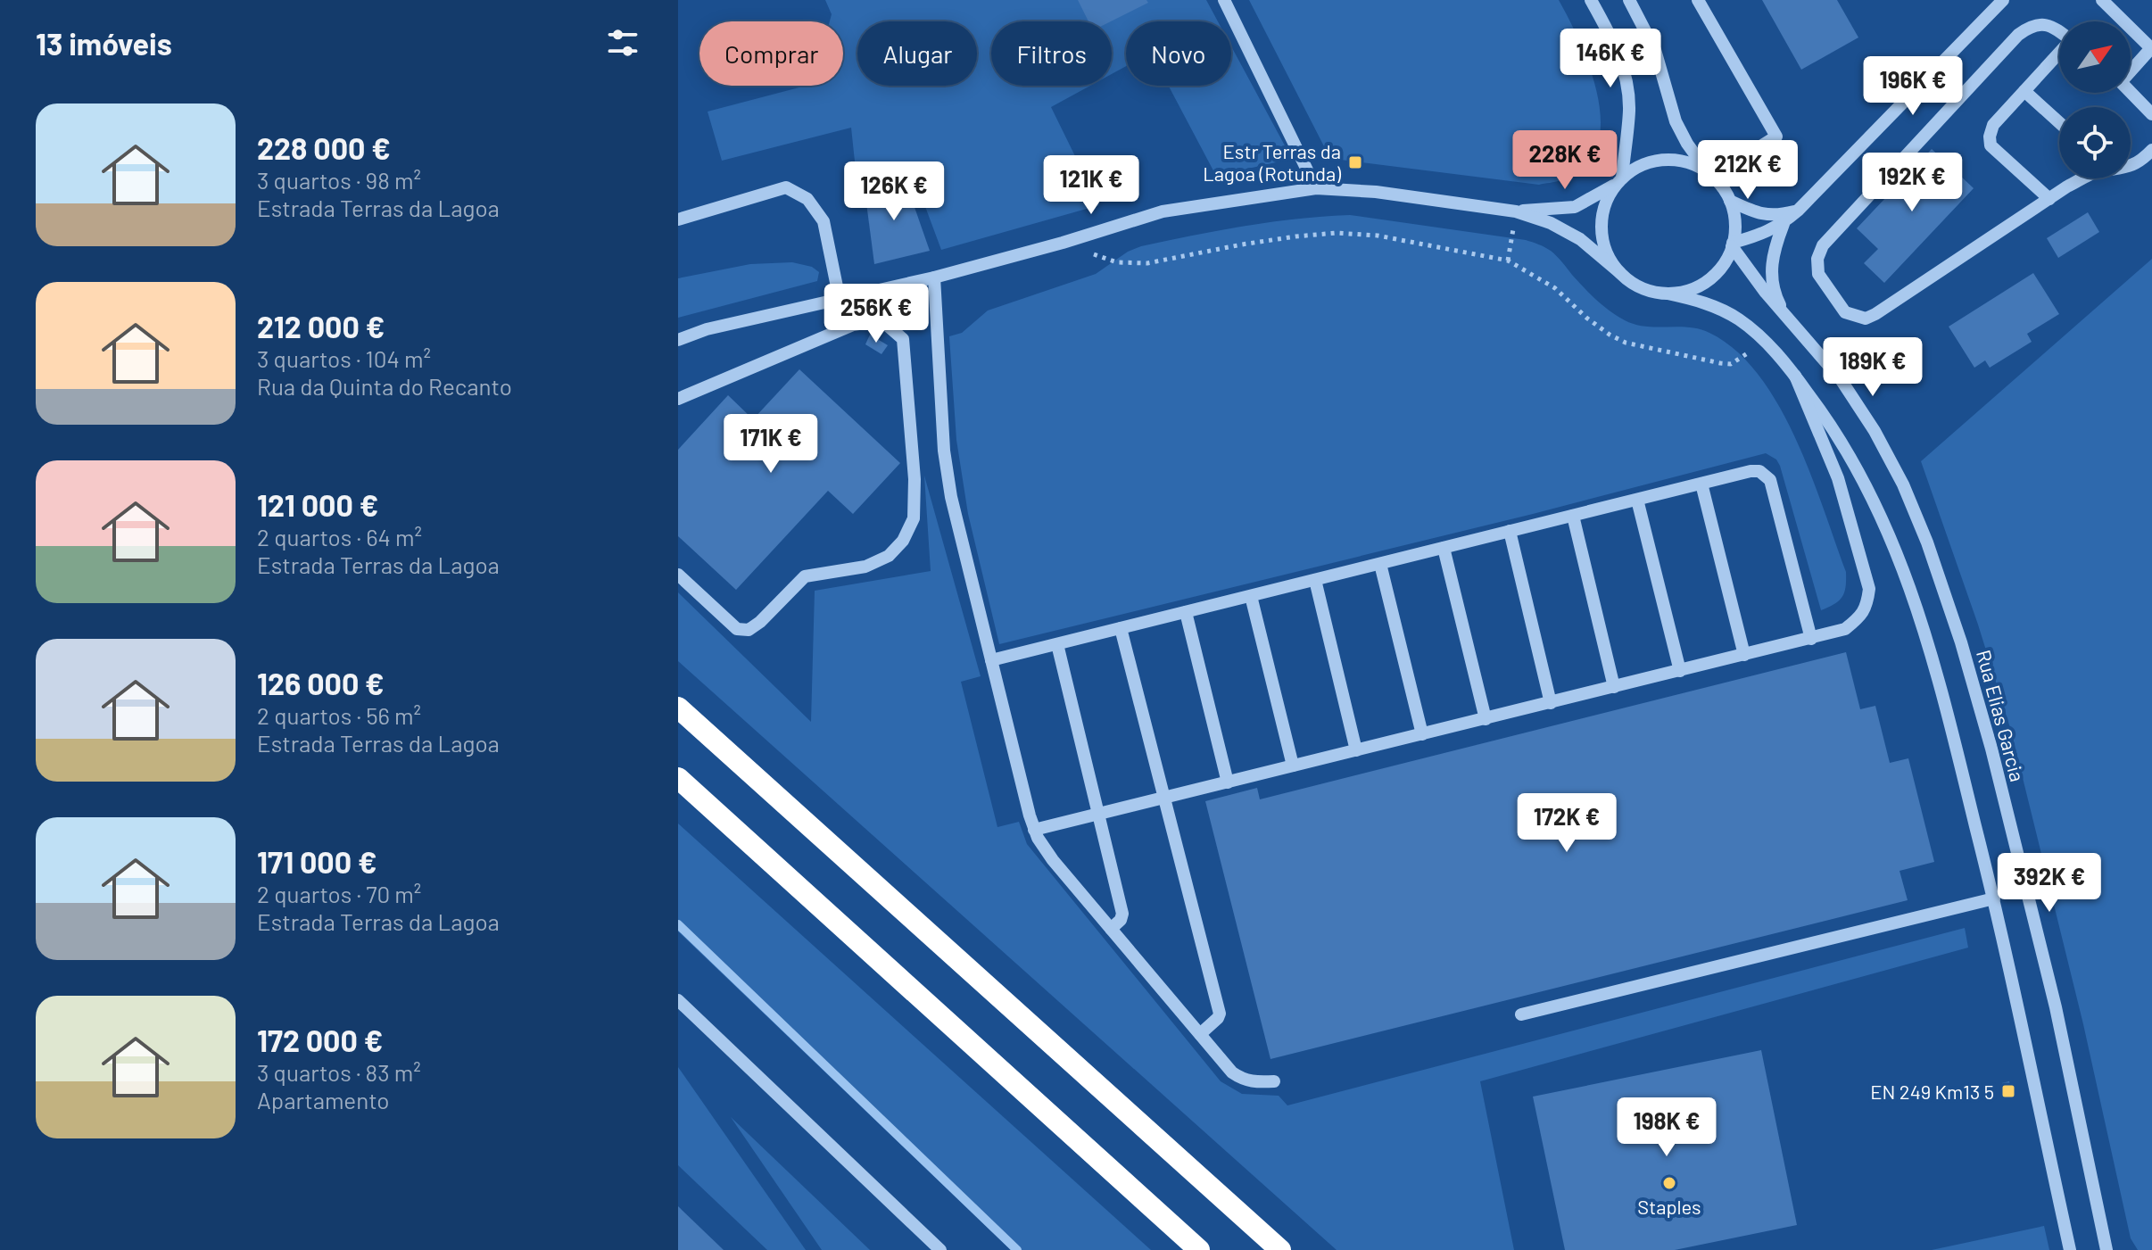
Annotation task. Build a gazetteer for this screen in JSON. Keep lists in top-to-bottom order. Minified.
{"streets":{"street":["Rua Elias Garcia"]},"places":{"transit":["Estr Terras da Lagoa (Rotunda)","EN 249 Km13 5"],"other":["Staples"]},"north":"top right","page":{"heading":"13 imóveis","chip":["Comprar","Alugar","Filtros","Novo"],"price":["146K €","196K €","228K €","212K €","192K €","121K €","126K €","256K €","189K €","171K €","172K €","392K €","198K €"],"list":[{"name":"228 000 €","note":"3 quartos · 98 m² · Estrada Terras da Lagoa"},{"name":"212 000 €","note":"3 quartos · 104 m² · Rua da Quinta do Recanto"},{"name":"121 000 €","note":"2 quartos · 64 m² · Estrada Terras da Lagoa"},{"name":"126 000 €","note":"2 quartos · 56 m² · Estrada Terras da Lagoa"},{"name":"171 000 €","note":"2 quartos · 70 m² · Estrada Terras da Lagoa"},{"name":"172 000 €","note":"3 quartos · 83 m² · Apartamento"}]}}
